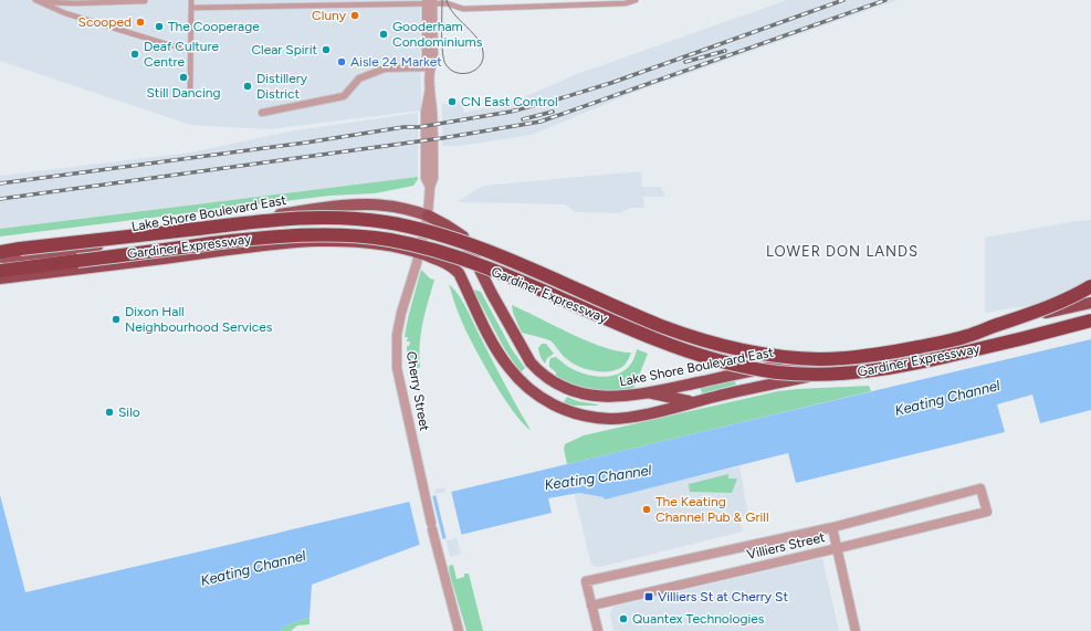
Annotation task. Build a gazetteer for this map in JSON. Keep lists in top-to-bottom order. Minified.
{"streets":{"highway":["Lake Shore Boulevard East","Gardiner Expressway"],"street":["Cherry Street","Villiers Street"]},"crossings":[["Lake Shore Boulevard East","Cherry Street"]],"districts":["LOWER DON LANDS"],"water":["Keating Channel"],"places":{"other":["Cluny","Scooped","The Cooperage","Gooderham Condominiums","Clear Spirit","Deaf Culture Centre","Aisle 24 Market","Still Dancing","Distillery District","CN East Control","Dixon Hall Neighbourhood Services","Silo","The Keating Channel Pub & Grill","Quantex Technologies"],"transit":["Villiers St at Cherry St"]}}
